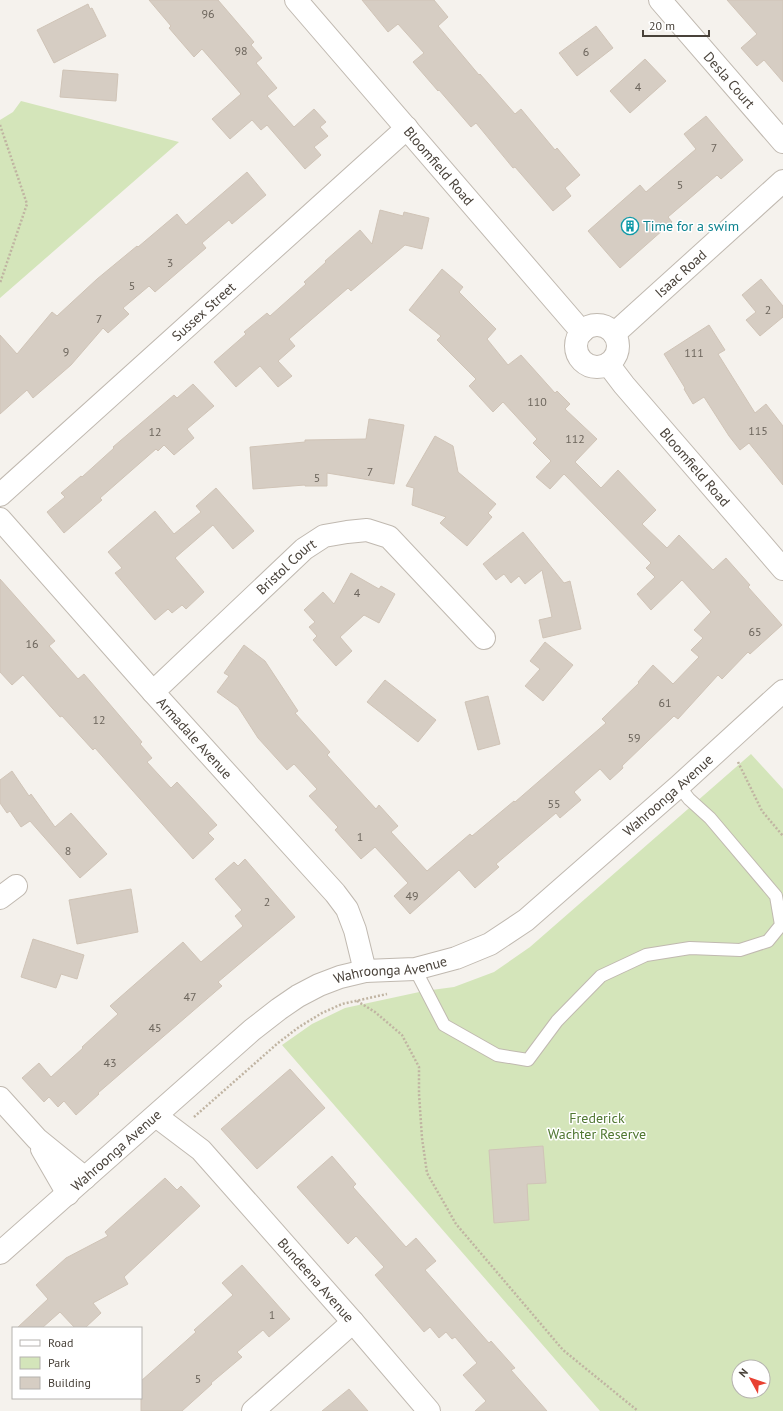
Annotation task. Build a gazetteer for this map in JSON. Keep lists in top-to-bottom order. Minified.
{"streets":{"street":["Desla Court","Bloomfield Road","Isaac Road","Sussex Street","Bristol Court","Armadale Avenue","Wahroonga Avenue","Bundeena Avenue"]},"crossings":[["Bloomfield Road","Isaac Road"],["Bloomfield Road","Sussex Street"],["Bristol Court","Armadale Avenue"],["Armadale Avenue","Wahroonga Avenue"],["Wahroonga Avenue","Bundeena Avenue"]],"parks":["Frederick Wachter Reserve"],"places":{"building":["Time for a swim"]},"house_numbers":["96","98","6","4","7","5","3","5","2","7","9","111","110","115","12","112","7","5","4","65","16","61","12","59","55","1","8","49","2","47","45","43","1","5"],"legend":["Road","Park","Building"],"scale_bar":"20 m","north":"top left"}
